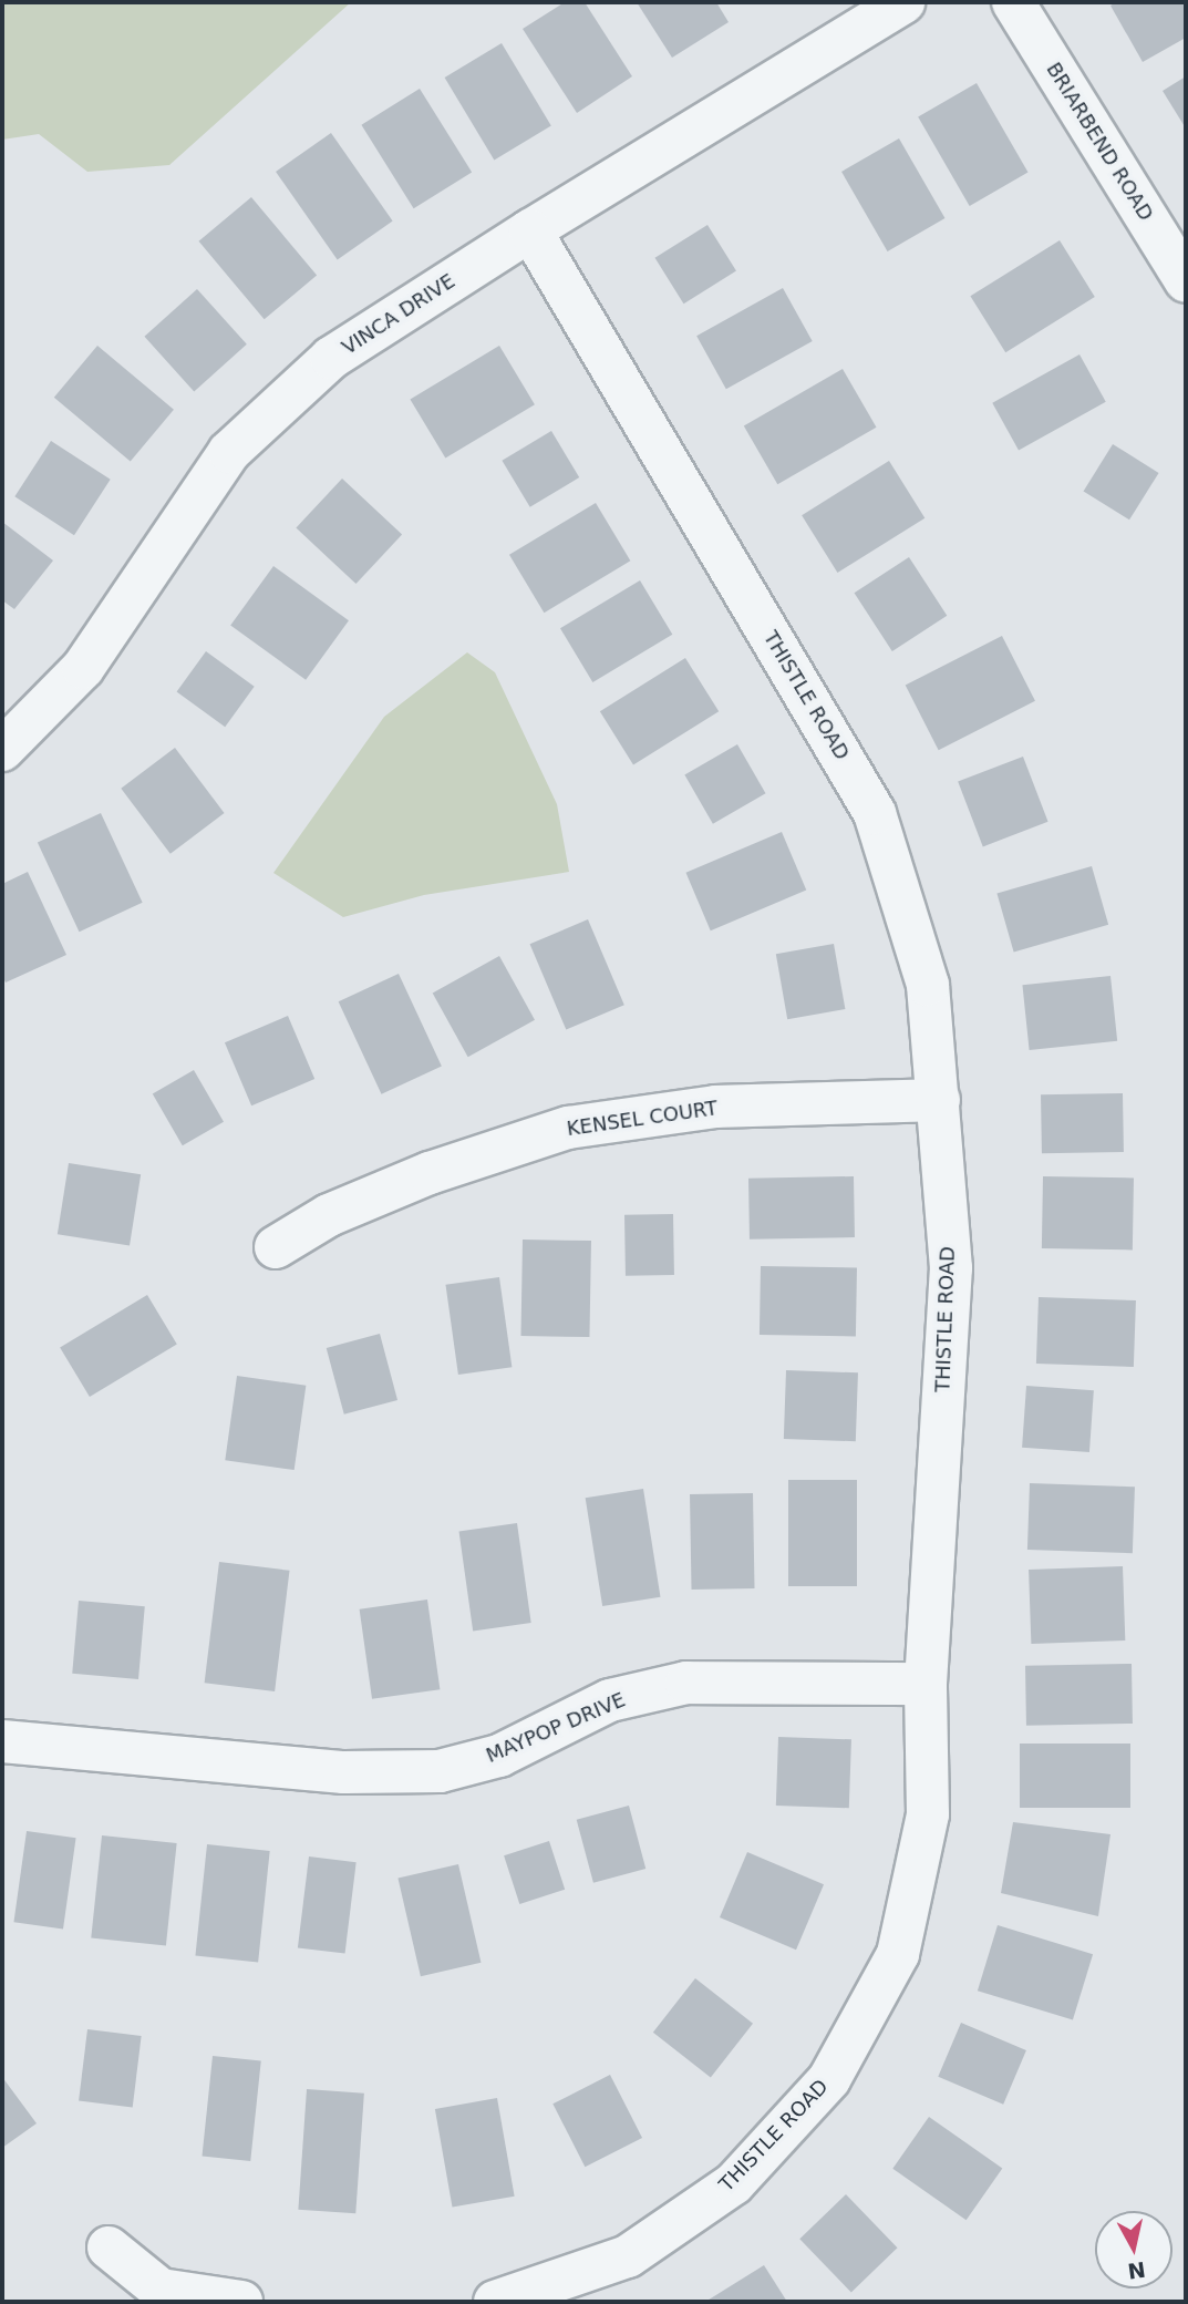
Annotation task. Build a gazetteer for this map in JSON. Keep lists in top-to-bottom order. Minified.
{"streets":{"street":["BRIARBEND ROAD","VINCA DRIVE","THISTLE ROAD","KENSEL COURT","MAYPOP DRIVE"]},"crossings":[["VINCA DRIVE","THISTLE ROAD"],["THISTLE ROAD","KENSEL COURT"],["THISTLE ROAD","MAYPOP DRIVE"]],"north":"bottom"}
